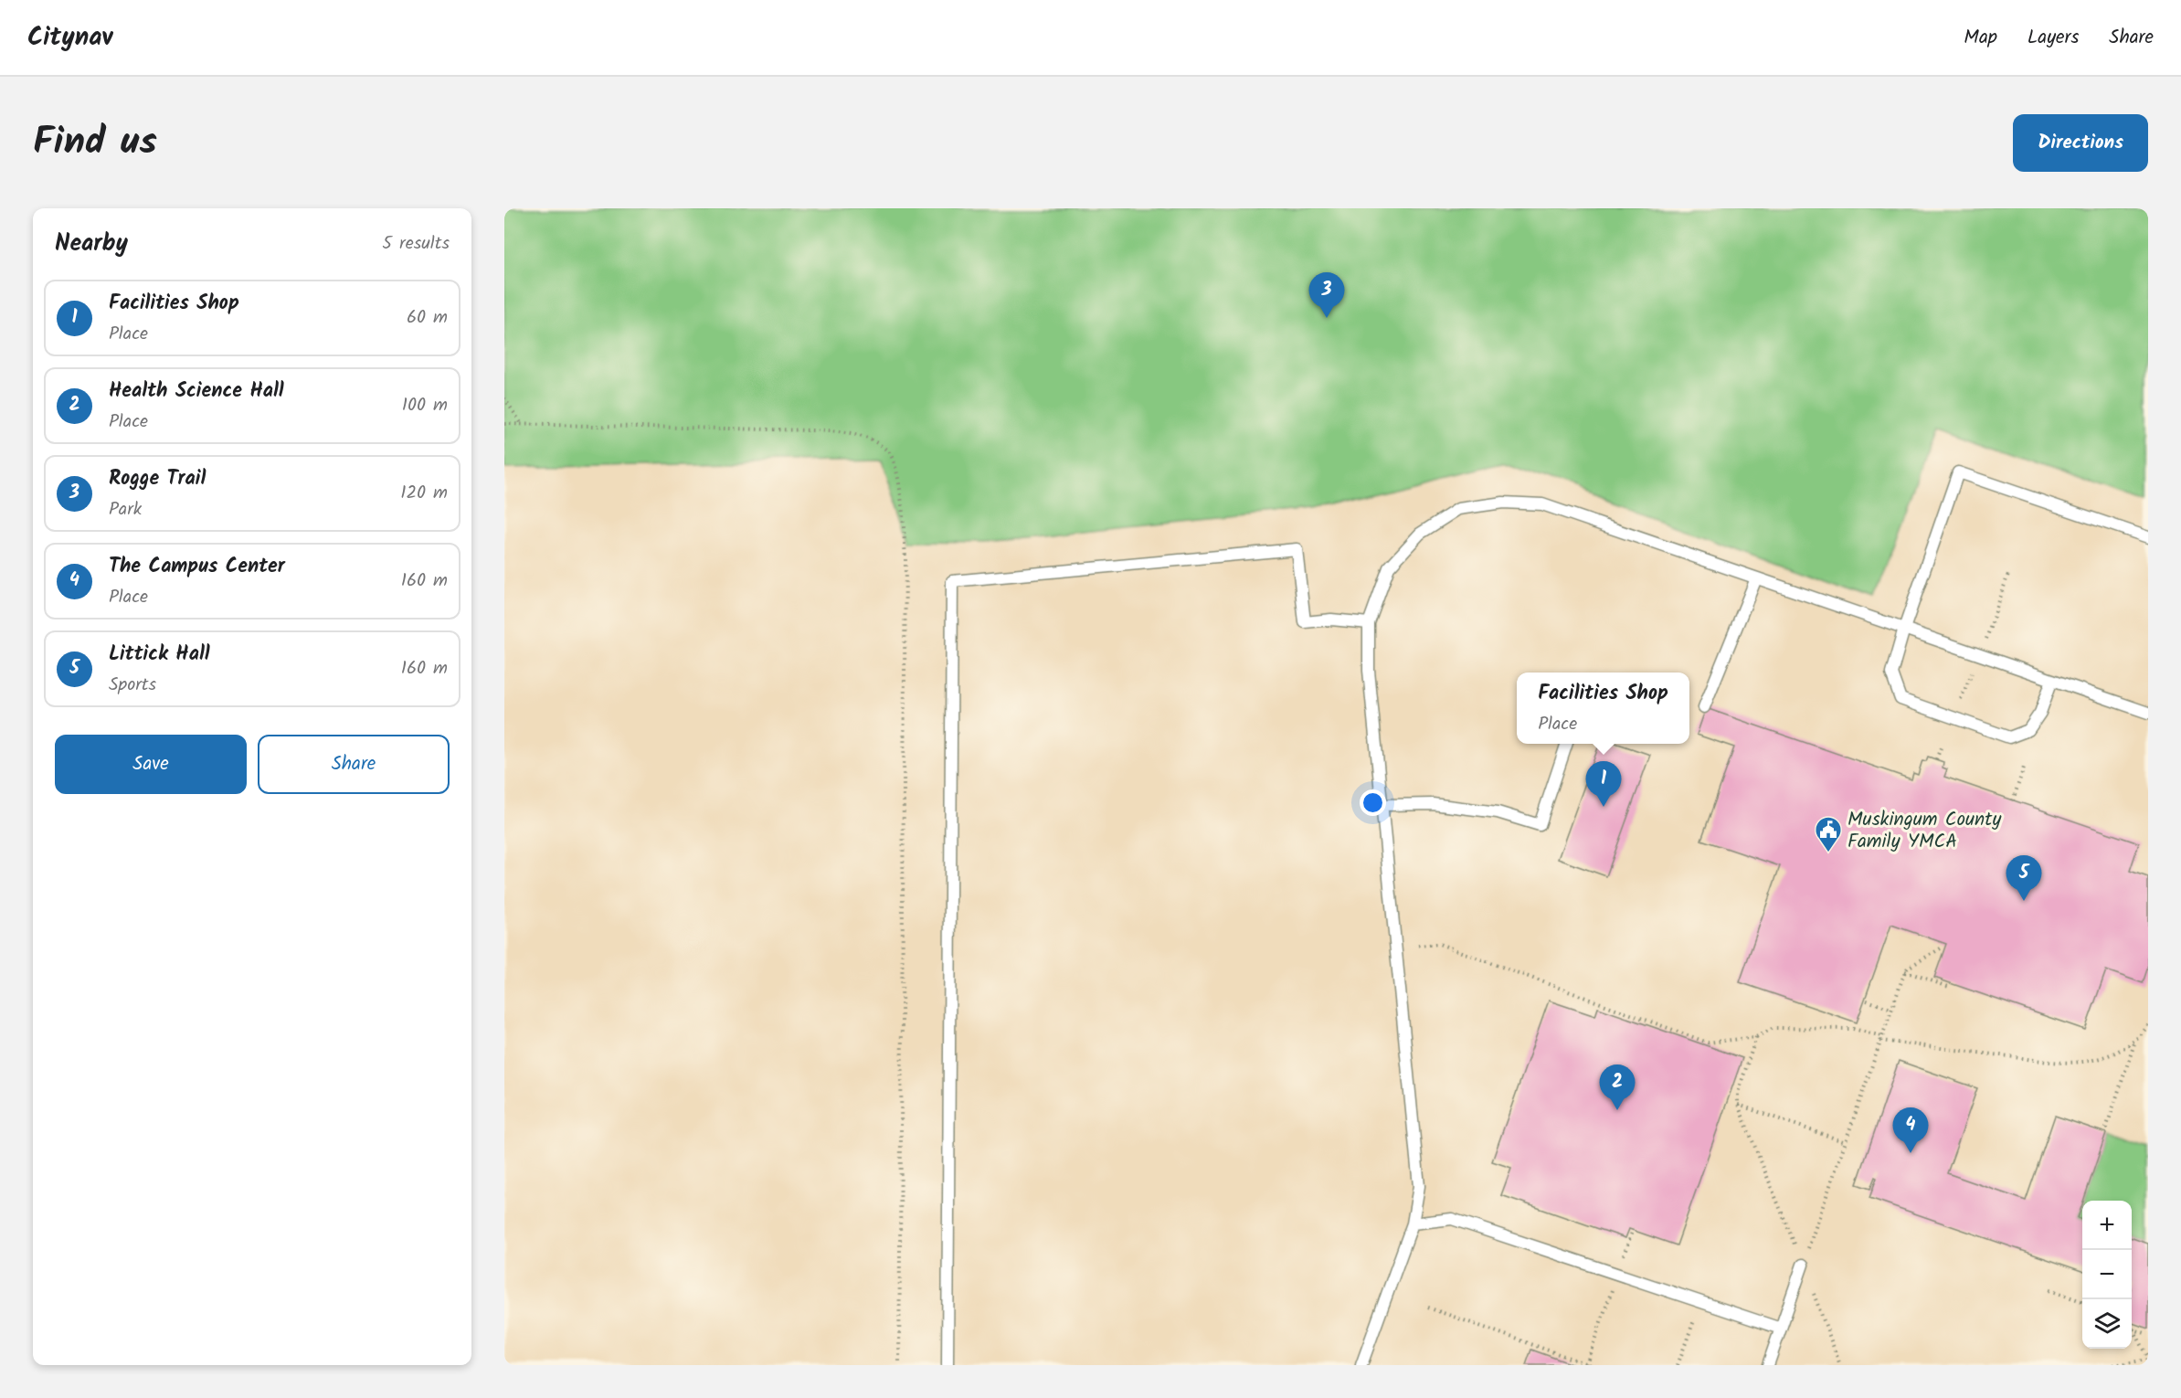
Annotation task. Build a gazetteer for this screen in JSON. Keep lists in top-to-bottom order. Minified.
{"places":{"public building":["Muskingum County Family YMCA"]},"page":{"header":"Citynav","nav":["Map","Layers","Share"],"title":"Find us","buttons":["Directions",["Save","Share"]],"heading":["Nearby","5 results"],"pins":["3","1","5","2","4"],"list":[{"mark":"1","name":"Facilities Shop","note":"Place","value":"60 m"},{"mark":"2","name":"Health Science Hall","note":"Place","value":"100 m"},{"mark":"3","name":"Rogge Trail","note":"Park","value":"120 m"},{"mark":"4","name":"The Campus Center","note":"Place","value":"160 m"},{"mark":"5","name":"Littick Hall","note":"Sports","value":"160 m"}],"popup":["Facilities Shop","Place"],"map_buttons":["+","−"]}}
